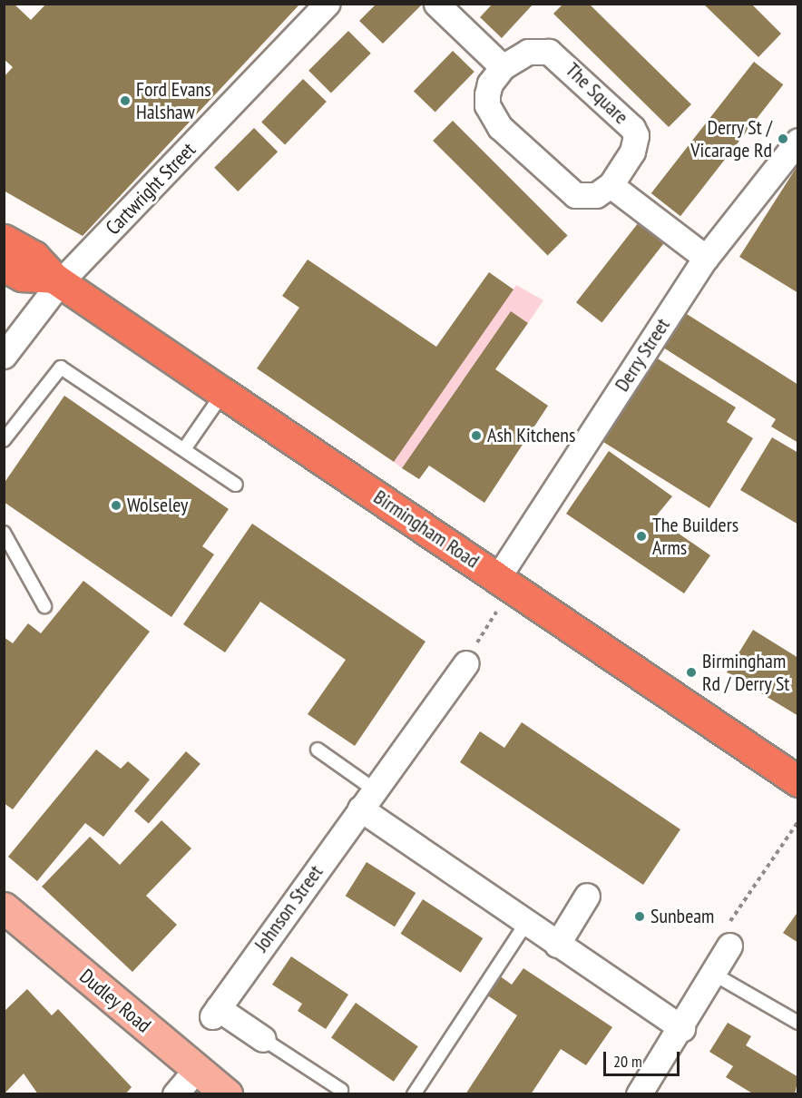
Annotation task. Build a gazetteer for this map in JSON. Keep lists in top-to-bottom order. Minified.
{"streets":{"highway":["Birmingham Road"],"main road":["Dudley Road"],"street":["The Square","Cartwright Street","Derry Street","Johnson Street"]},"crossings":[["Cartwright Street","Birmingham Road"],["Derry Street","Birmingham Road"]],"places":["Ford Evans Halshaw","Derry St / Vicarage Rd","Ash Kitchens","Wolseley","The Builders Arms","Birmingham Rd / Derry St","Sunbeam"],"scale_bar":"20 m"}
